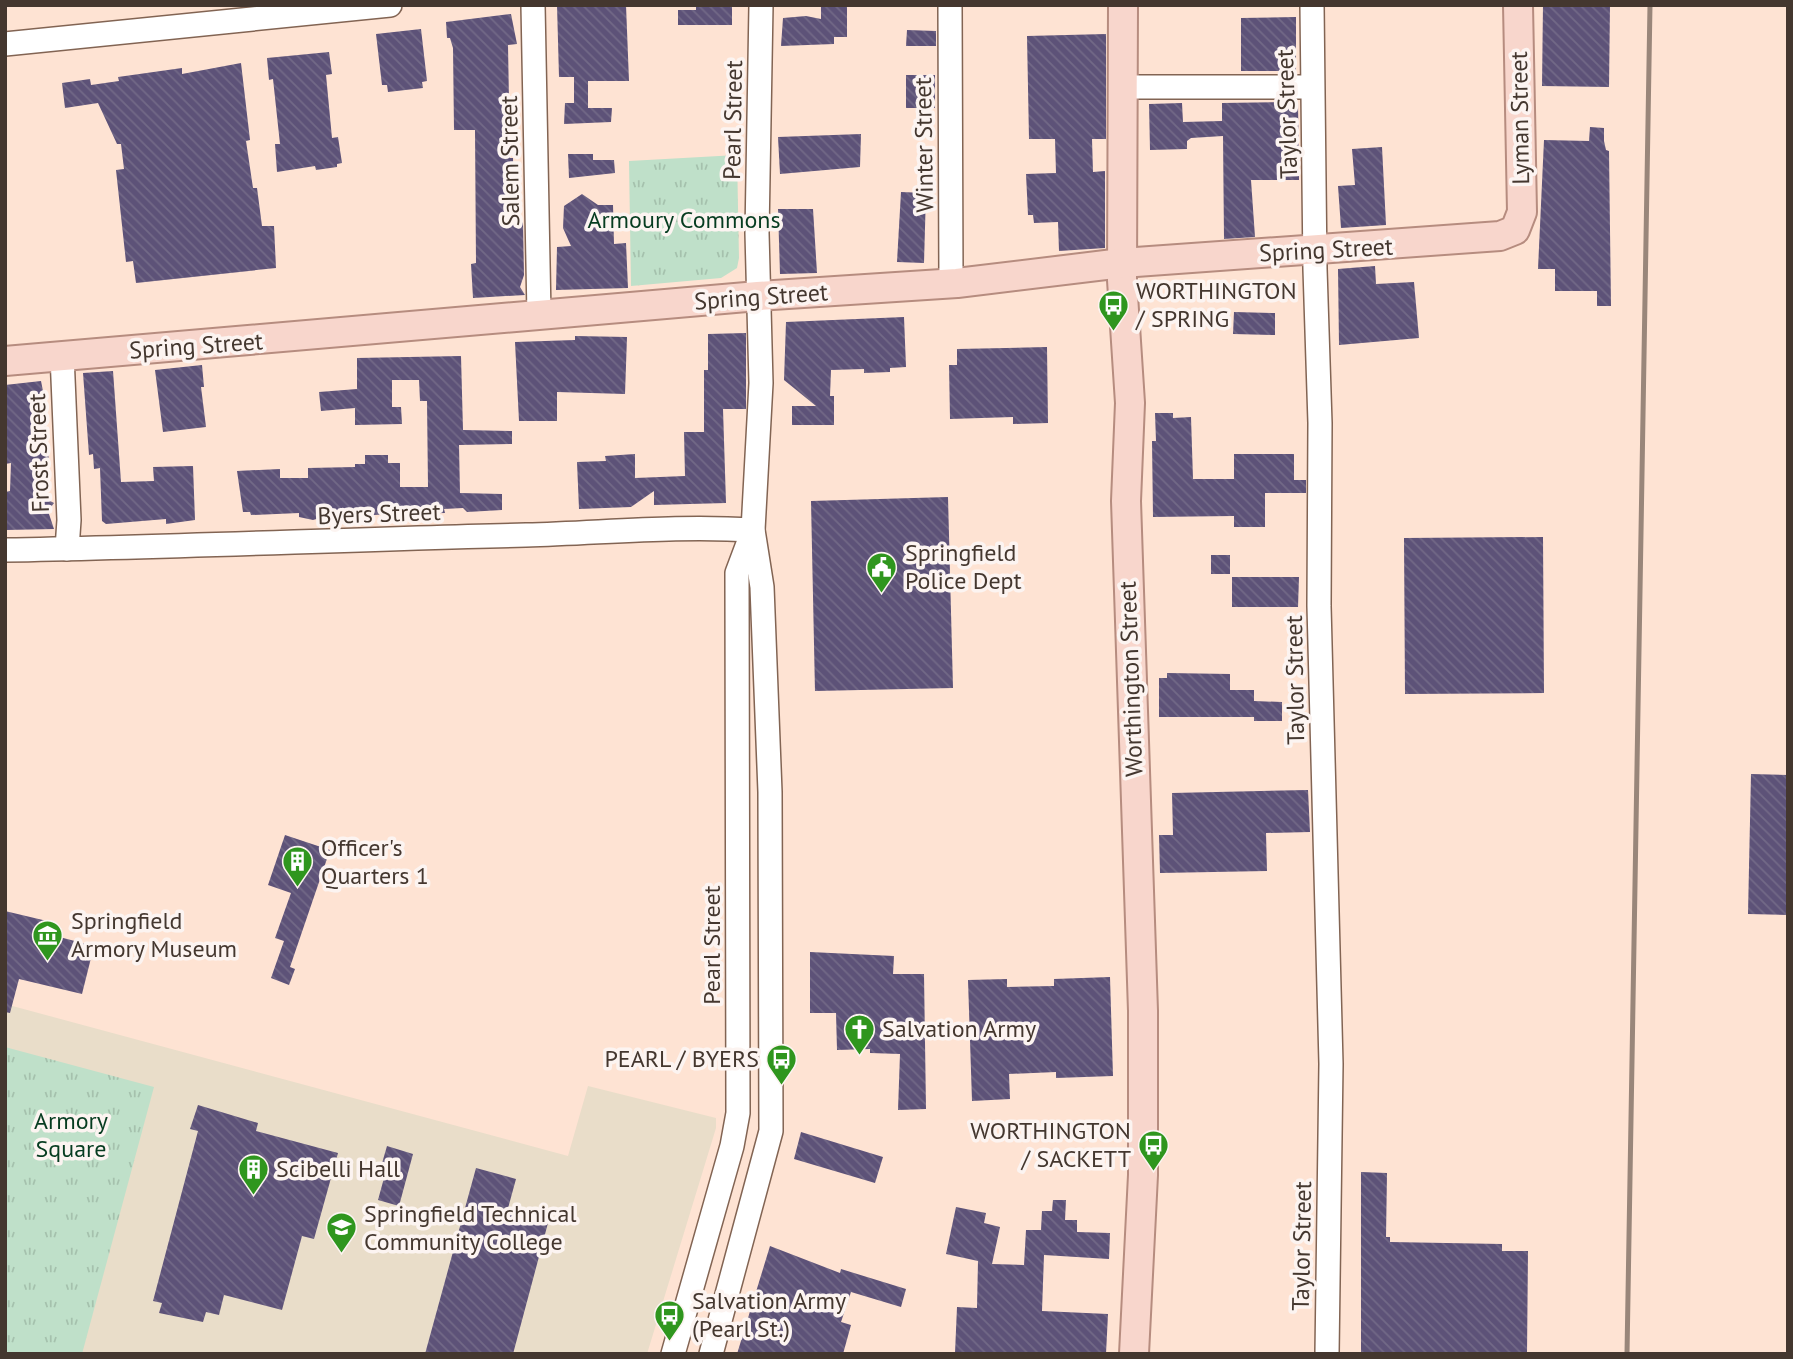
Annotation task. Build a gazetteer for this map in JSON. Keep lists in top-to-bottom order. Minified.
{"streets":{"main road":["Lyman Street","Spring Street","Worthington Street"],"street":["Taylor Street","Pearl Street","Winter Street","Salem Street","Frost Street","Byers Street"]},"crossings":[["Taylor Street","Spring Street"],["Lyman Street","Spring Street"],["Pearl Street","Spring Street"],["Pearl Street","Byers Street"],["Winter Street","Spring Street"],["Salem Street","Spring Street"],["Spring Street","Frost Street"],["Spring Street","Worthington Street"],["Frost Street","Byers Street"]],"parks":["Armoury Commons","Armory Square"],"places":{"bus stop":["WORTHINGTON / SPRING","PEARL / BYERS","WORTHINGTON / SACKETT","Salvation Army (Pearl St.)"],"public building":["Springfield Police Dept"],"building":["Officer's Quarters 1","Scibelli Hall"],"museum":["Springfield Armory Museum"],"church":["Salvation Army"],"school or university":["Springfield Technical Community College"]}}
